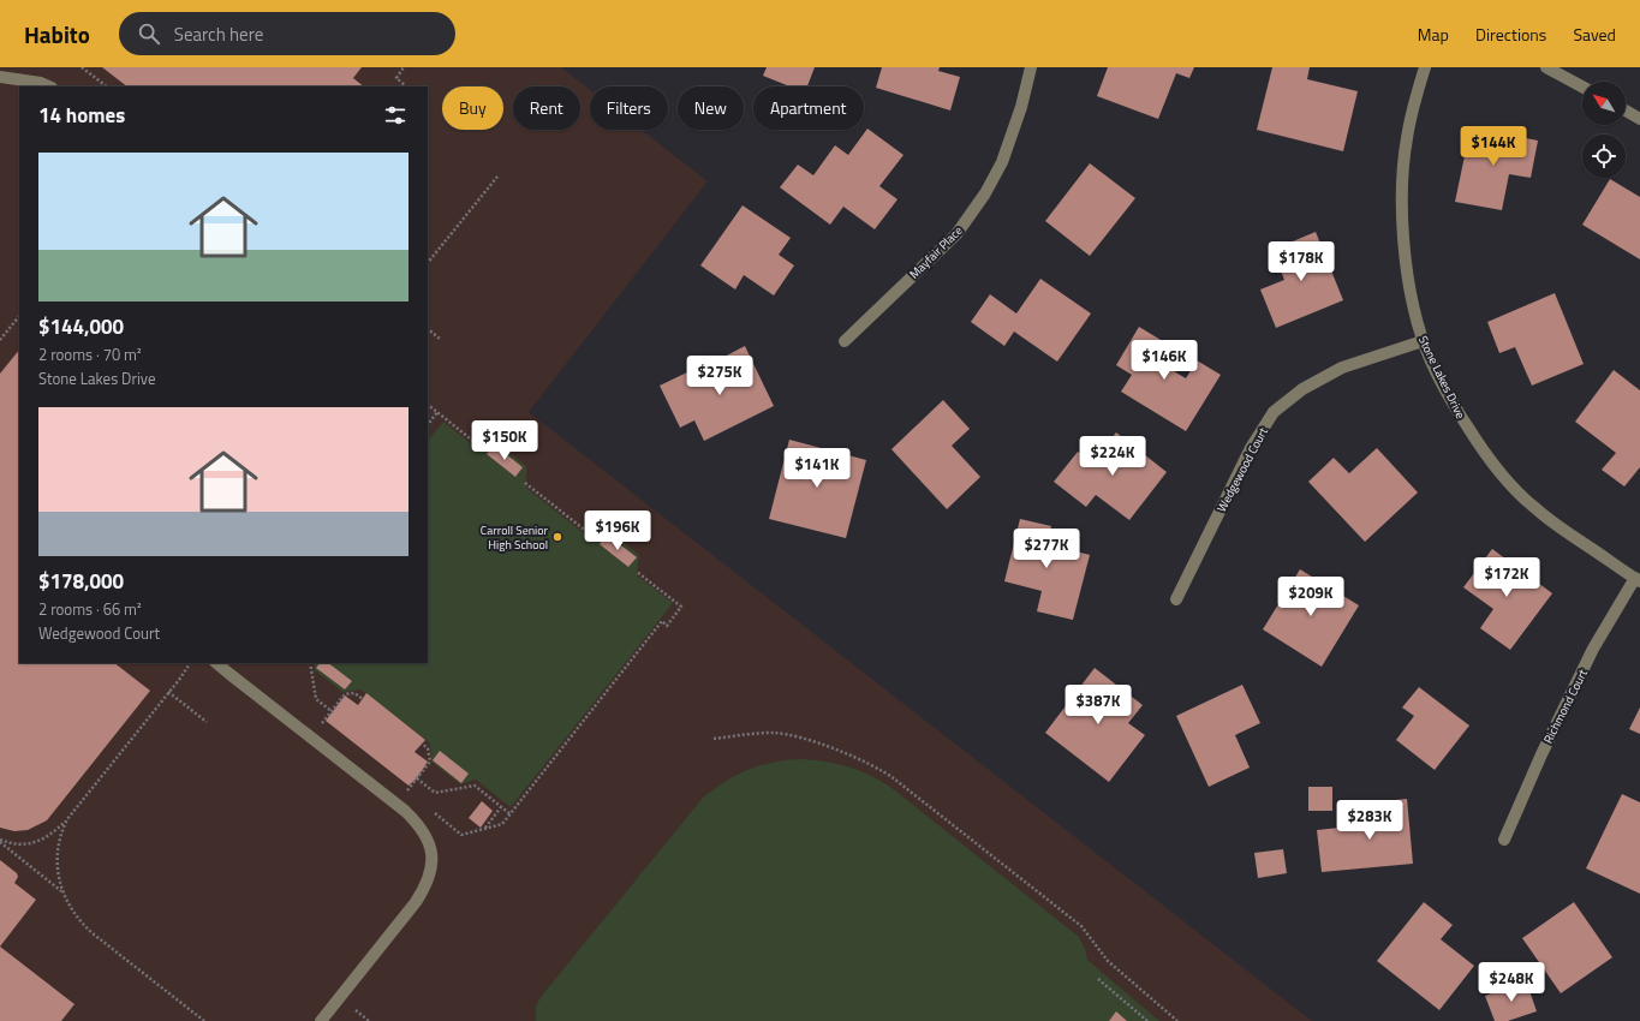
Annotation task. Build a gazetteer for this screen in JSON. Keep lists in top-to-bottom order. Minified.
{"streets":{"street":["Mayfair Place","Stone Lakes Drive","Wedgewood Court","Richmond Court"]},"crossings":[["Stone Lakes Drive","Wedgewood Court"],["Stone Lakes Drive","Richmond Court"]],"places":["Carroll Senior High School"],"north":"top left","page":{"header":"Habito","search":"Search here","nav":["Map","Directions","Saved"],"chip":["Buy","Rent","Filters","New","Apartment"],"heading":"14 homes","price":["$144K","$178K","$146K","$275K","$150K","$224K","$141K","$196K","$277K","$172K","$209K","$387K","$283K","$248K"],"list":[{"name":"$144,000","note":"2 rooms · 70 m² · Stone Lakes Drive"},{"name":"$178,000","note":"2 rooms · 66 m² · Wedgewood Court"}]}}
